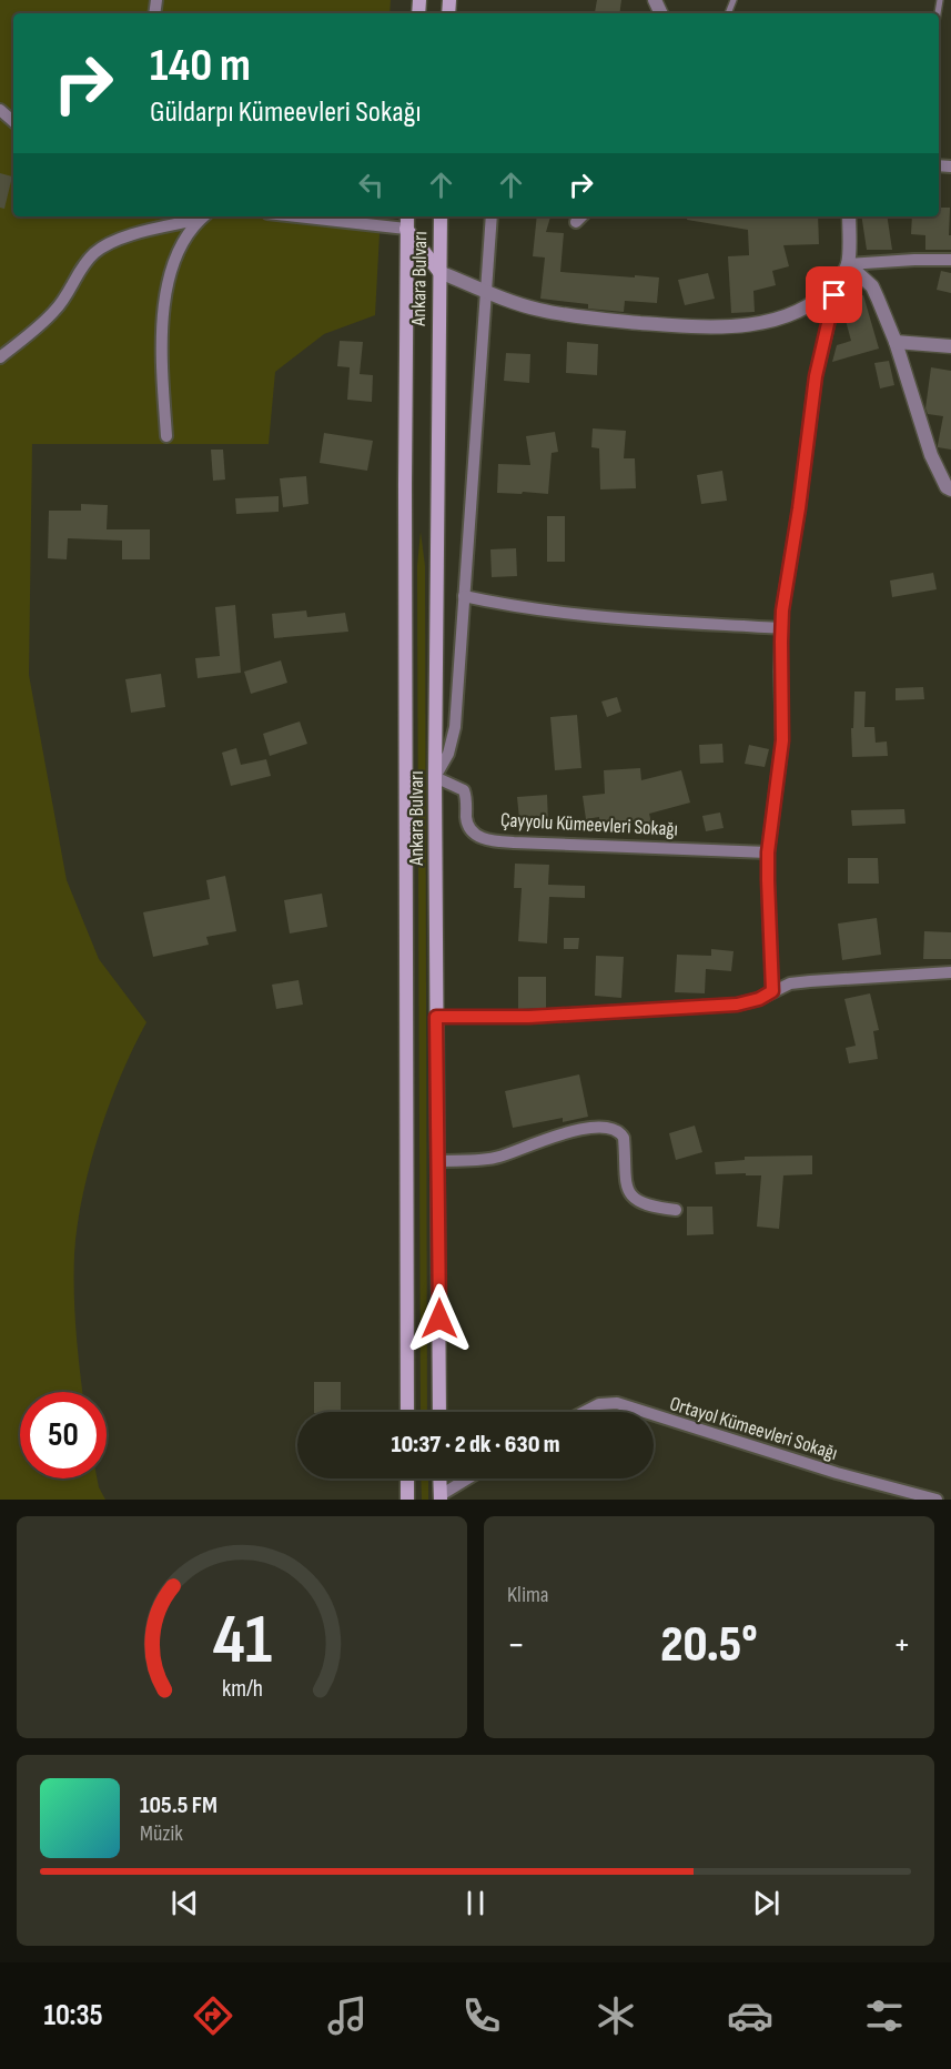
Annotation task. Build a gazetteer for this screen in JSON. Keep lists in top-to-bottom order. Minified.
{"streets":{"main road":["Ankara Bulvarı"],"street":["Çayyolu Kümeevleri Sokağı","Ortayol Kümeevleri Sokağı"]},"crossings":[["Ankara Bulvarı","Çayyolu Kümeevleri Sokağı"]],"page":{"turn":["140 m","Güldarpı Kümeevleri Sokağı"],"limit":"50","trip":"10:37 · 2 dk · 630 m","tile":"Klima","heat":["−","20.5°","+"],"song":["105.5 FM","Müzik"],"tabs":"10:35","gauge":["41","km/h"]}}
